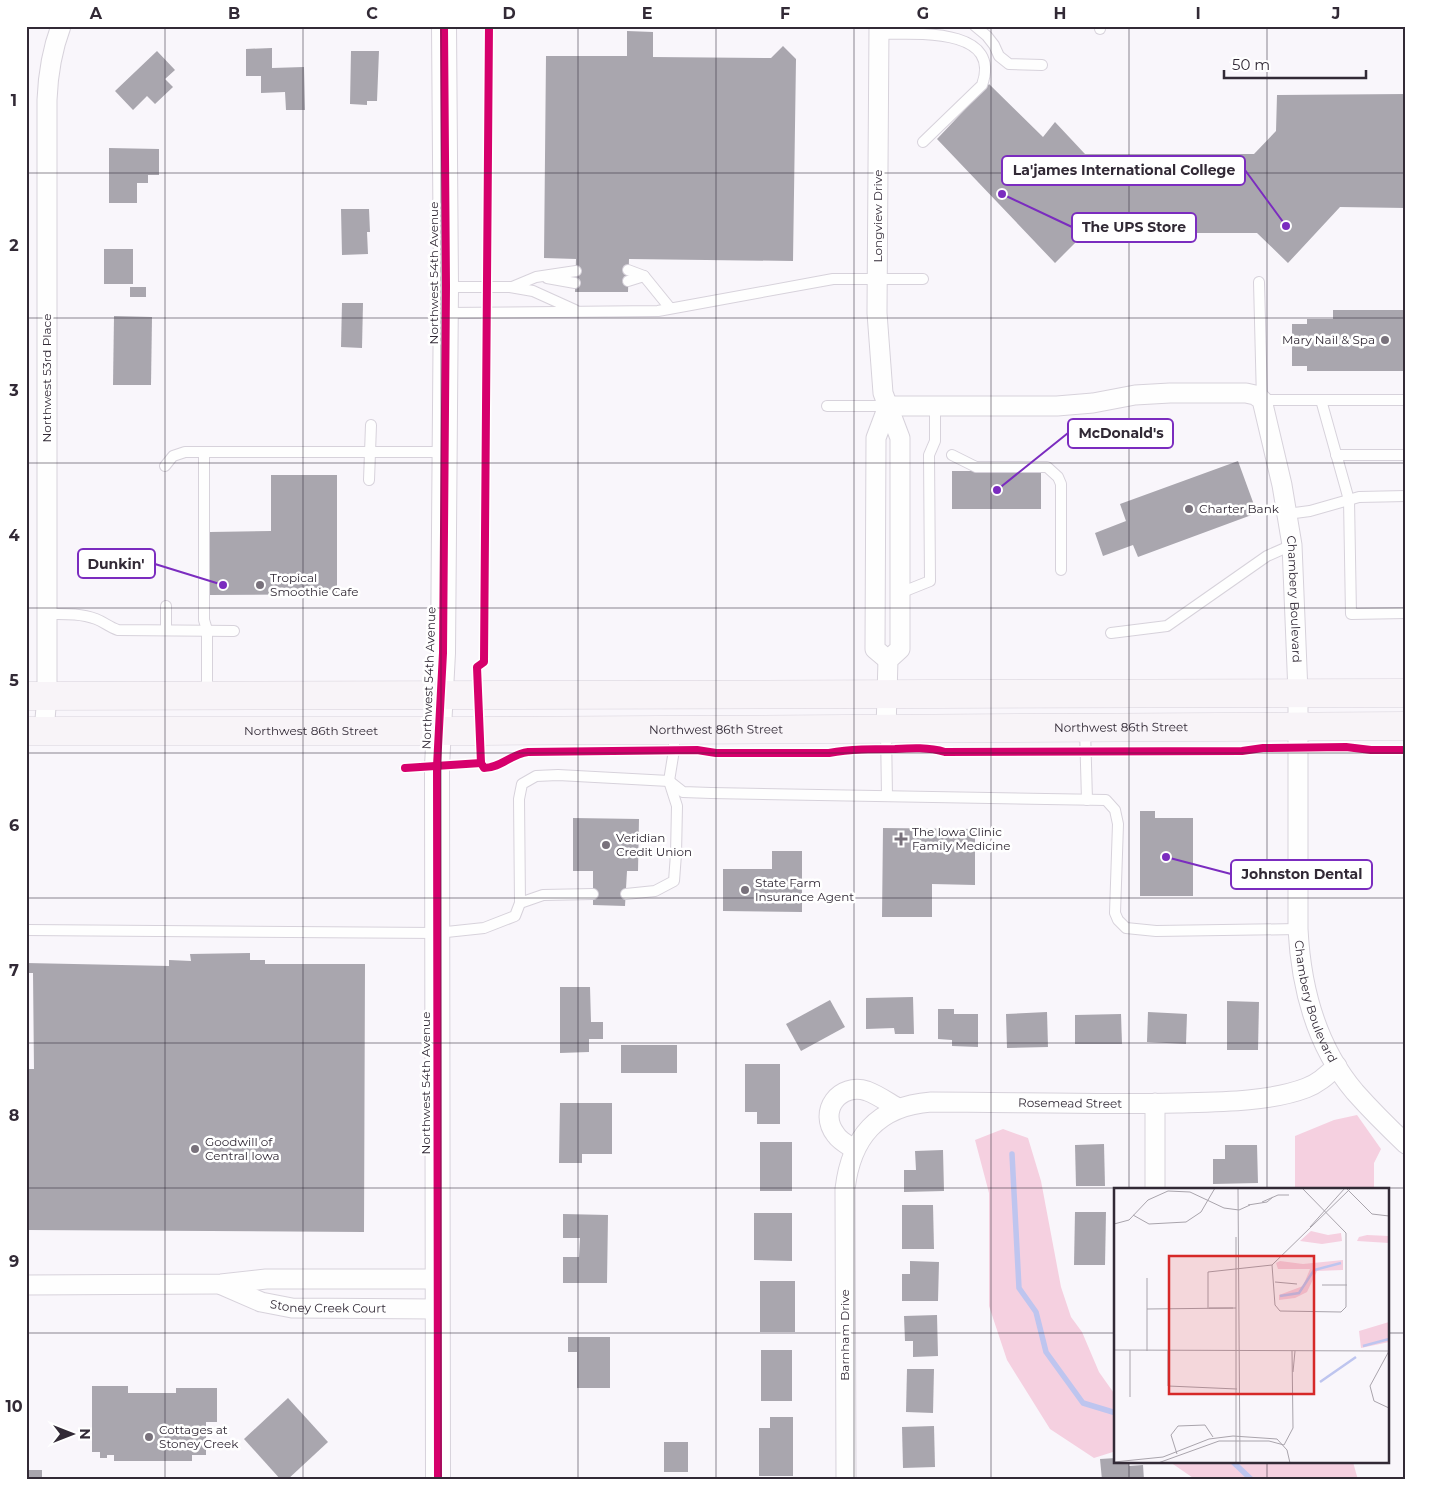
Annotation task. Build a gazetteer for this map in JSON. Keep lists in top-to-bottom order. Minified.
{"streets":{"main road":["Northwest 86th Street"],"street":["Longview Drive","Northwest 54th Avenue","Northwest 53rd Place","Chambery Boulevard","Rosemead Street","Stoney Creek Court","Barnham Drive"]},"crossings":[["Longview Drive","Northwest 86th Street"],["Northwest 54th Avenue","Northwest 86th Street"],["Northwest 54th Avenue","Stoney Creek Court"],["Northwest 53rd Place","Northwest 86th Street"],["Chambery Boulevard","Northwest 86th Street"],["Chambery Boulevard","Rosemead Street"],["Rosemead Street","Barnham Drive"]],"places":{"other":["The UPS Store","La'james International College","Mary Nail & Spa","McDonald's","Charter Bank","Dunkin'","Tropical Smoothie Cafe","Veridian Credit Union","Johnston Dental","State Farm Insurance Agent","Goodwill of Central Iowa","Cottages at Stoney Creek"],"health":["The Iowa Clinic Family Medicine"]},"scale_bar":"50 m","north":"right","grid":{"columns":["A","B","C","D","E","F","G","H","I","J"],"rows":["1","2","3","4","5","6","7","8","9","10"]}}
